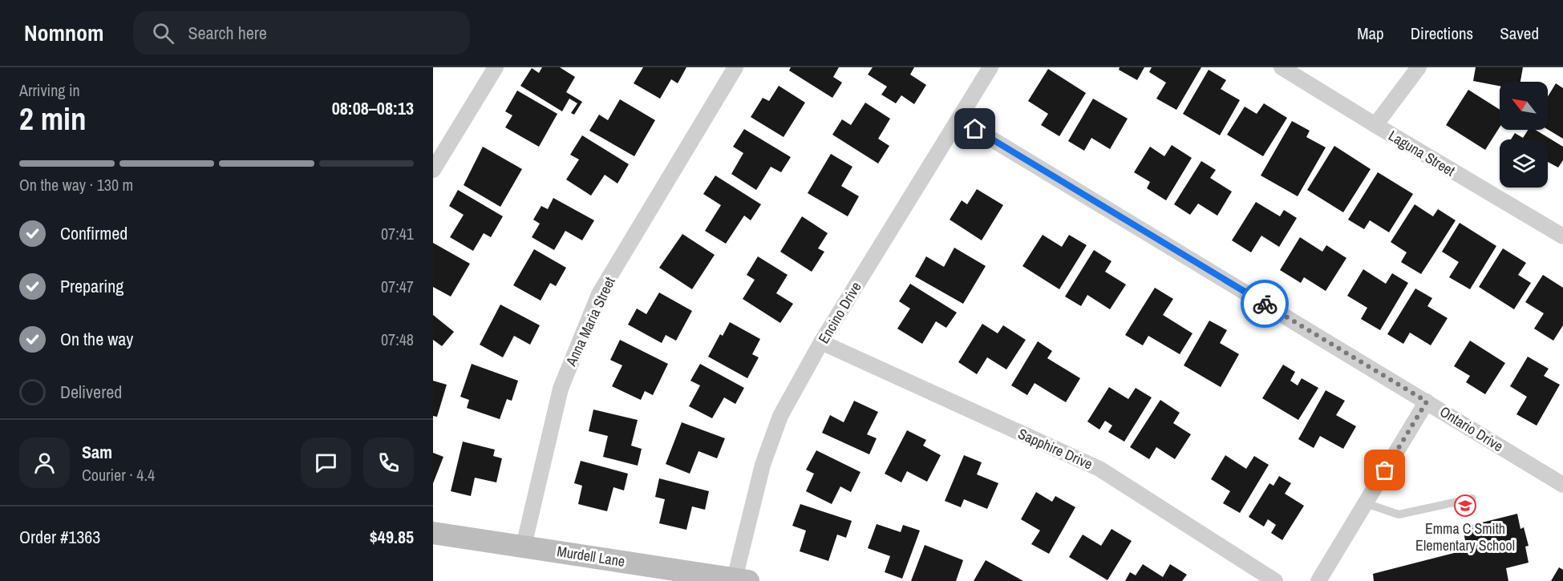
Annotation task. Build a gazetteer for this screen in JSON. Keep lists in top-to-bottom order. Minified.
{"streets":{"street":["Laguna Street","Encino Drive","Anna Maria Street","Ontario Drive","Sapphire Drive","Murdell Lane"]},"crossings":[["Encino Drive","Ontario Drive"],["Encino Drive","Sapphire Drive"],["Encino Drive","Murdell Lane"],["Anna Maria Street","Murdell Lane"]],"places":{"school or university":["Emma C Smith Elementary School"]},"north":"top left","page":{"header":"Nomnom","search":"Search here","nav":["Map","Directions","Saved"],"heading":["2 min","Arriving in","08:08–08:13"],"panel":["Sam","Courier · 4.4","Order #1363","$49.85"],"bar":"On the way · 130 m","list":[["Confirmed","07:41"],["Preparing","07:47"],["On the way","07:48"],"Delivered"]}}
